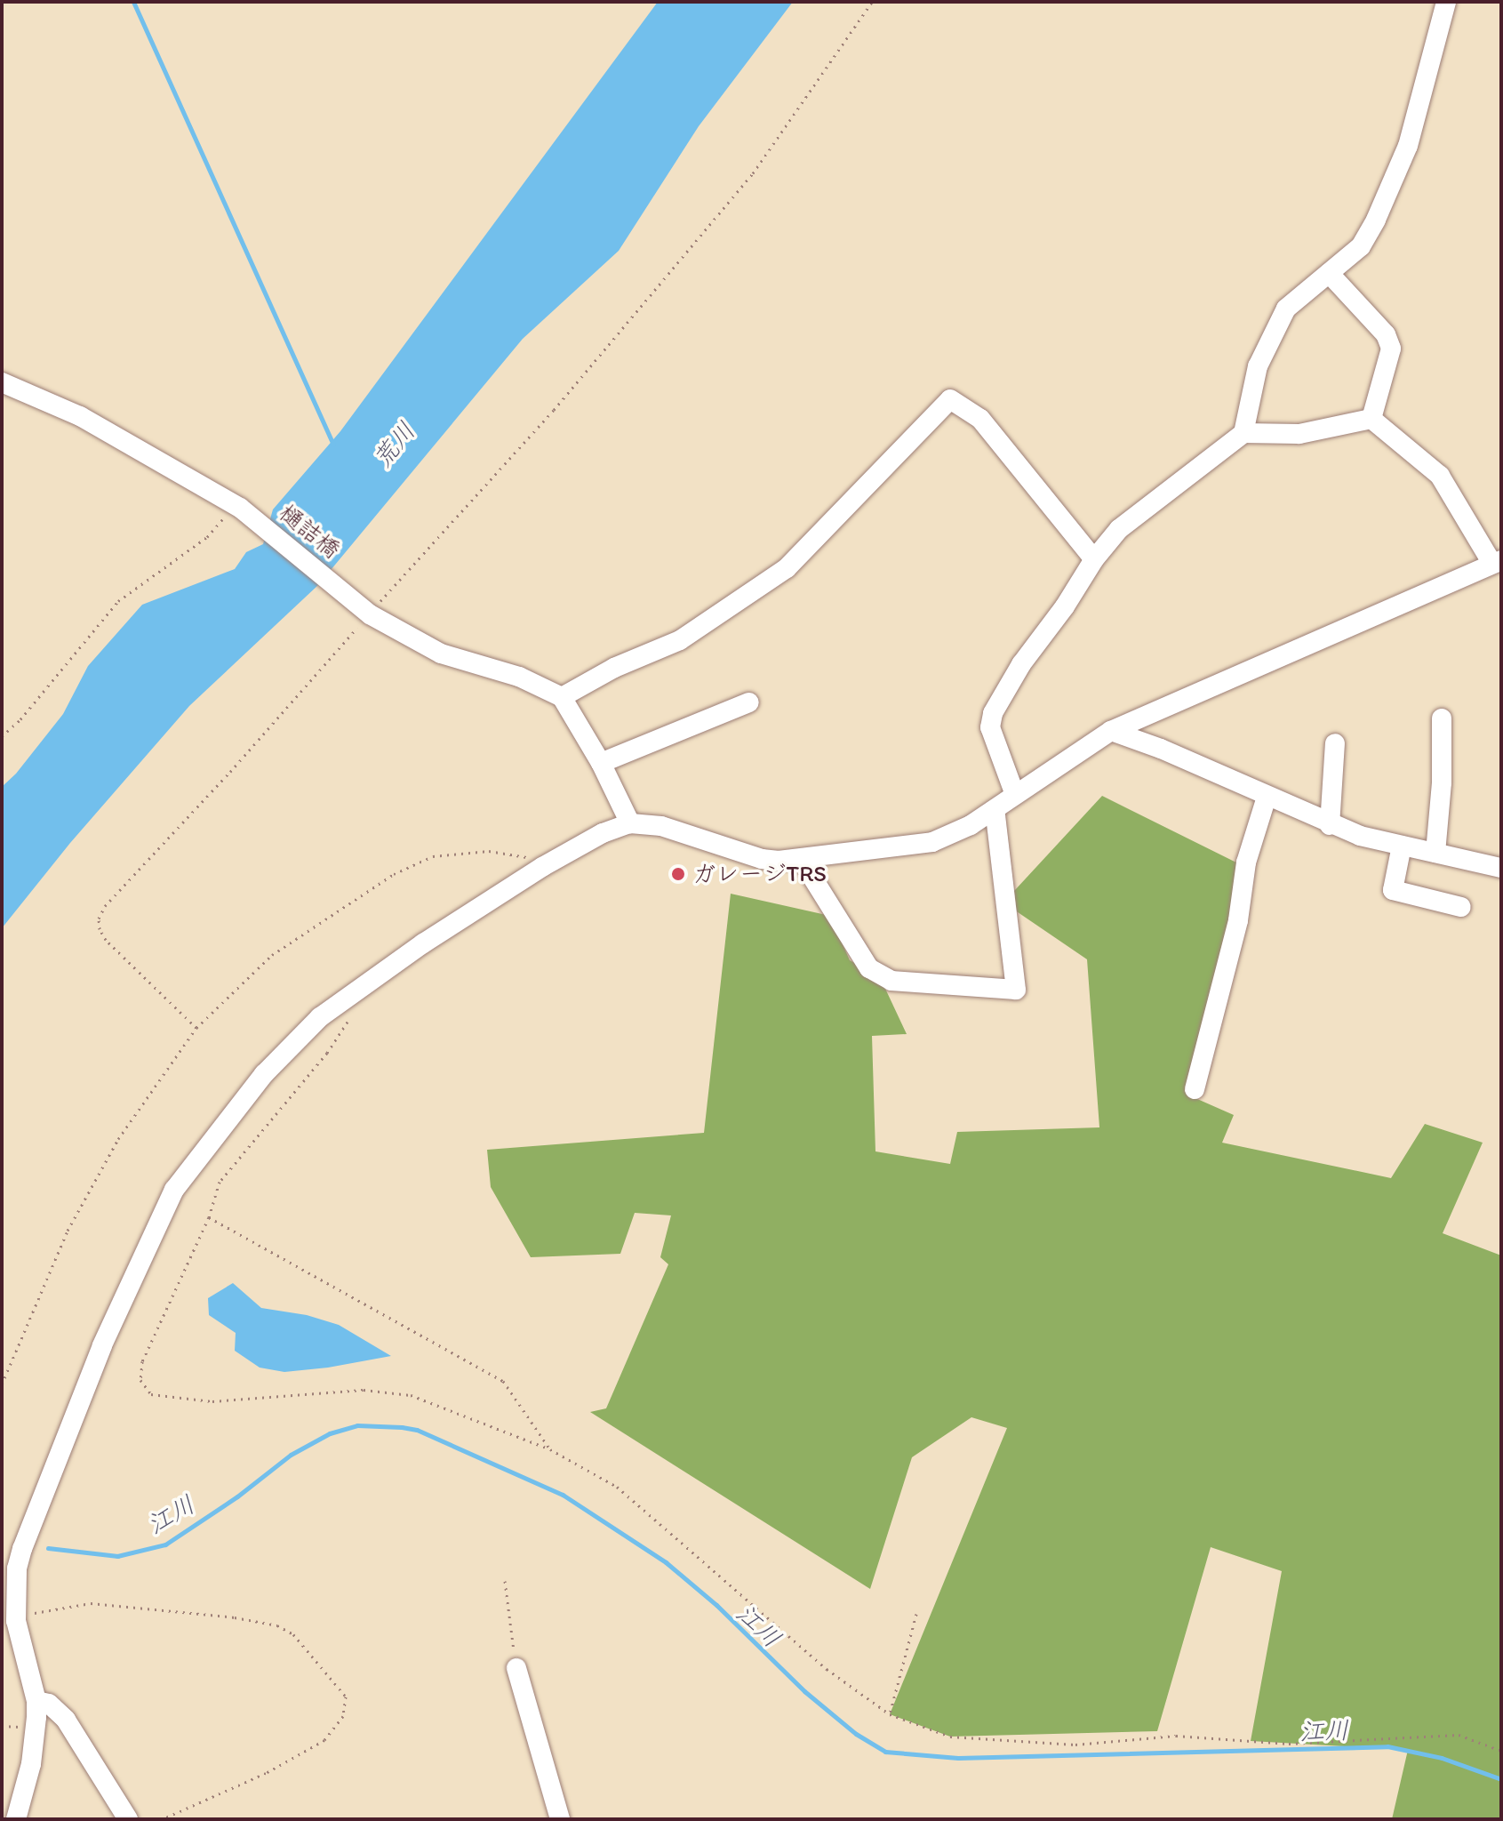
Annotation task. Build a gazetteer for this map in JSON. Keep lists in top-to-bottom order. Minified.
{"streets":{"street":["樋詰橋"]},"water":["荒川","江川"],"places":["ガレージTRS"]}
